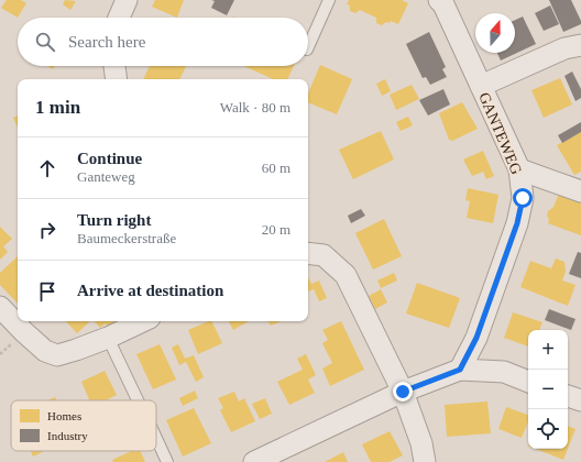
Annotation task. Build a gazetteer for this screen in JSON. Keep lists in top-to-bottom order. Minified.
{"streets":{"street":["GANTEWEG"]},"legend":["Homes","Industry"],"north":"top","page":{"search":"Search here","heading":["1 min","Walk · 80 m"],"list":[["Continue","Ganteweg","60 m"],["Turn right","Baumeckerstraße","20 m"],"Arrive at destination"],"map_buttons":["+","−"]}}
